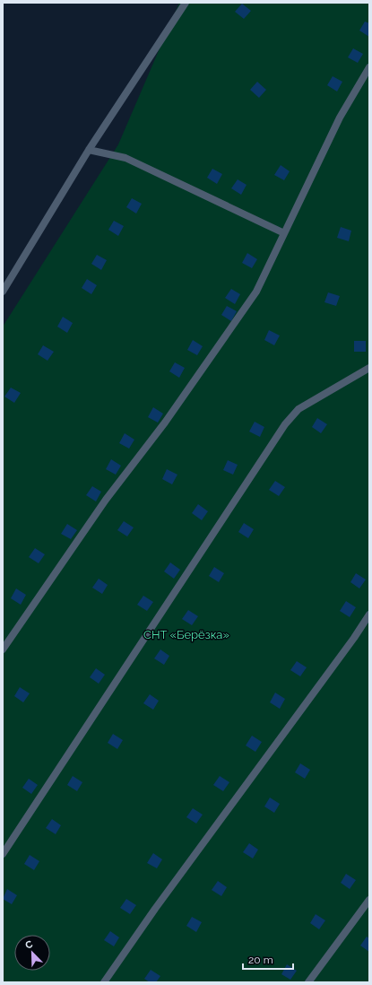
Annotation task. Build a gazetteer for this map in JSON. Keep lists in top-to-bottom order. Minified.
{"parks":["СНТ «Берёзка»"],"scale_bar":"20 m","north":"top left"}
